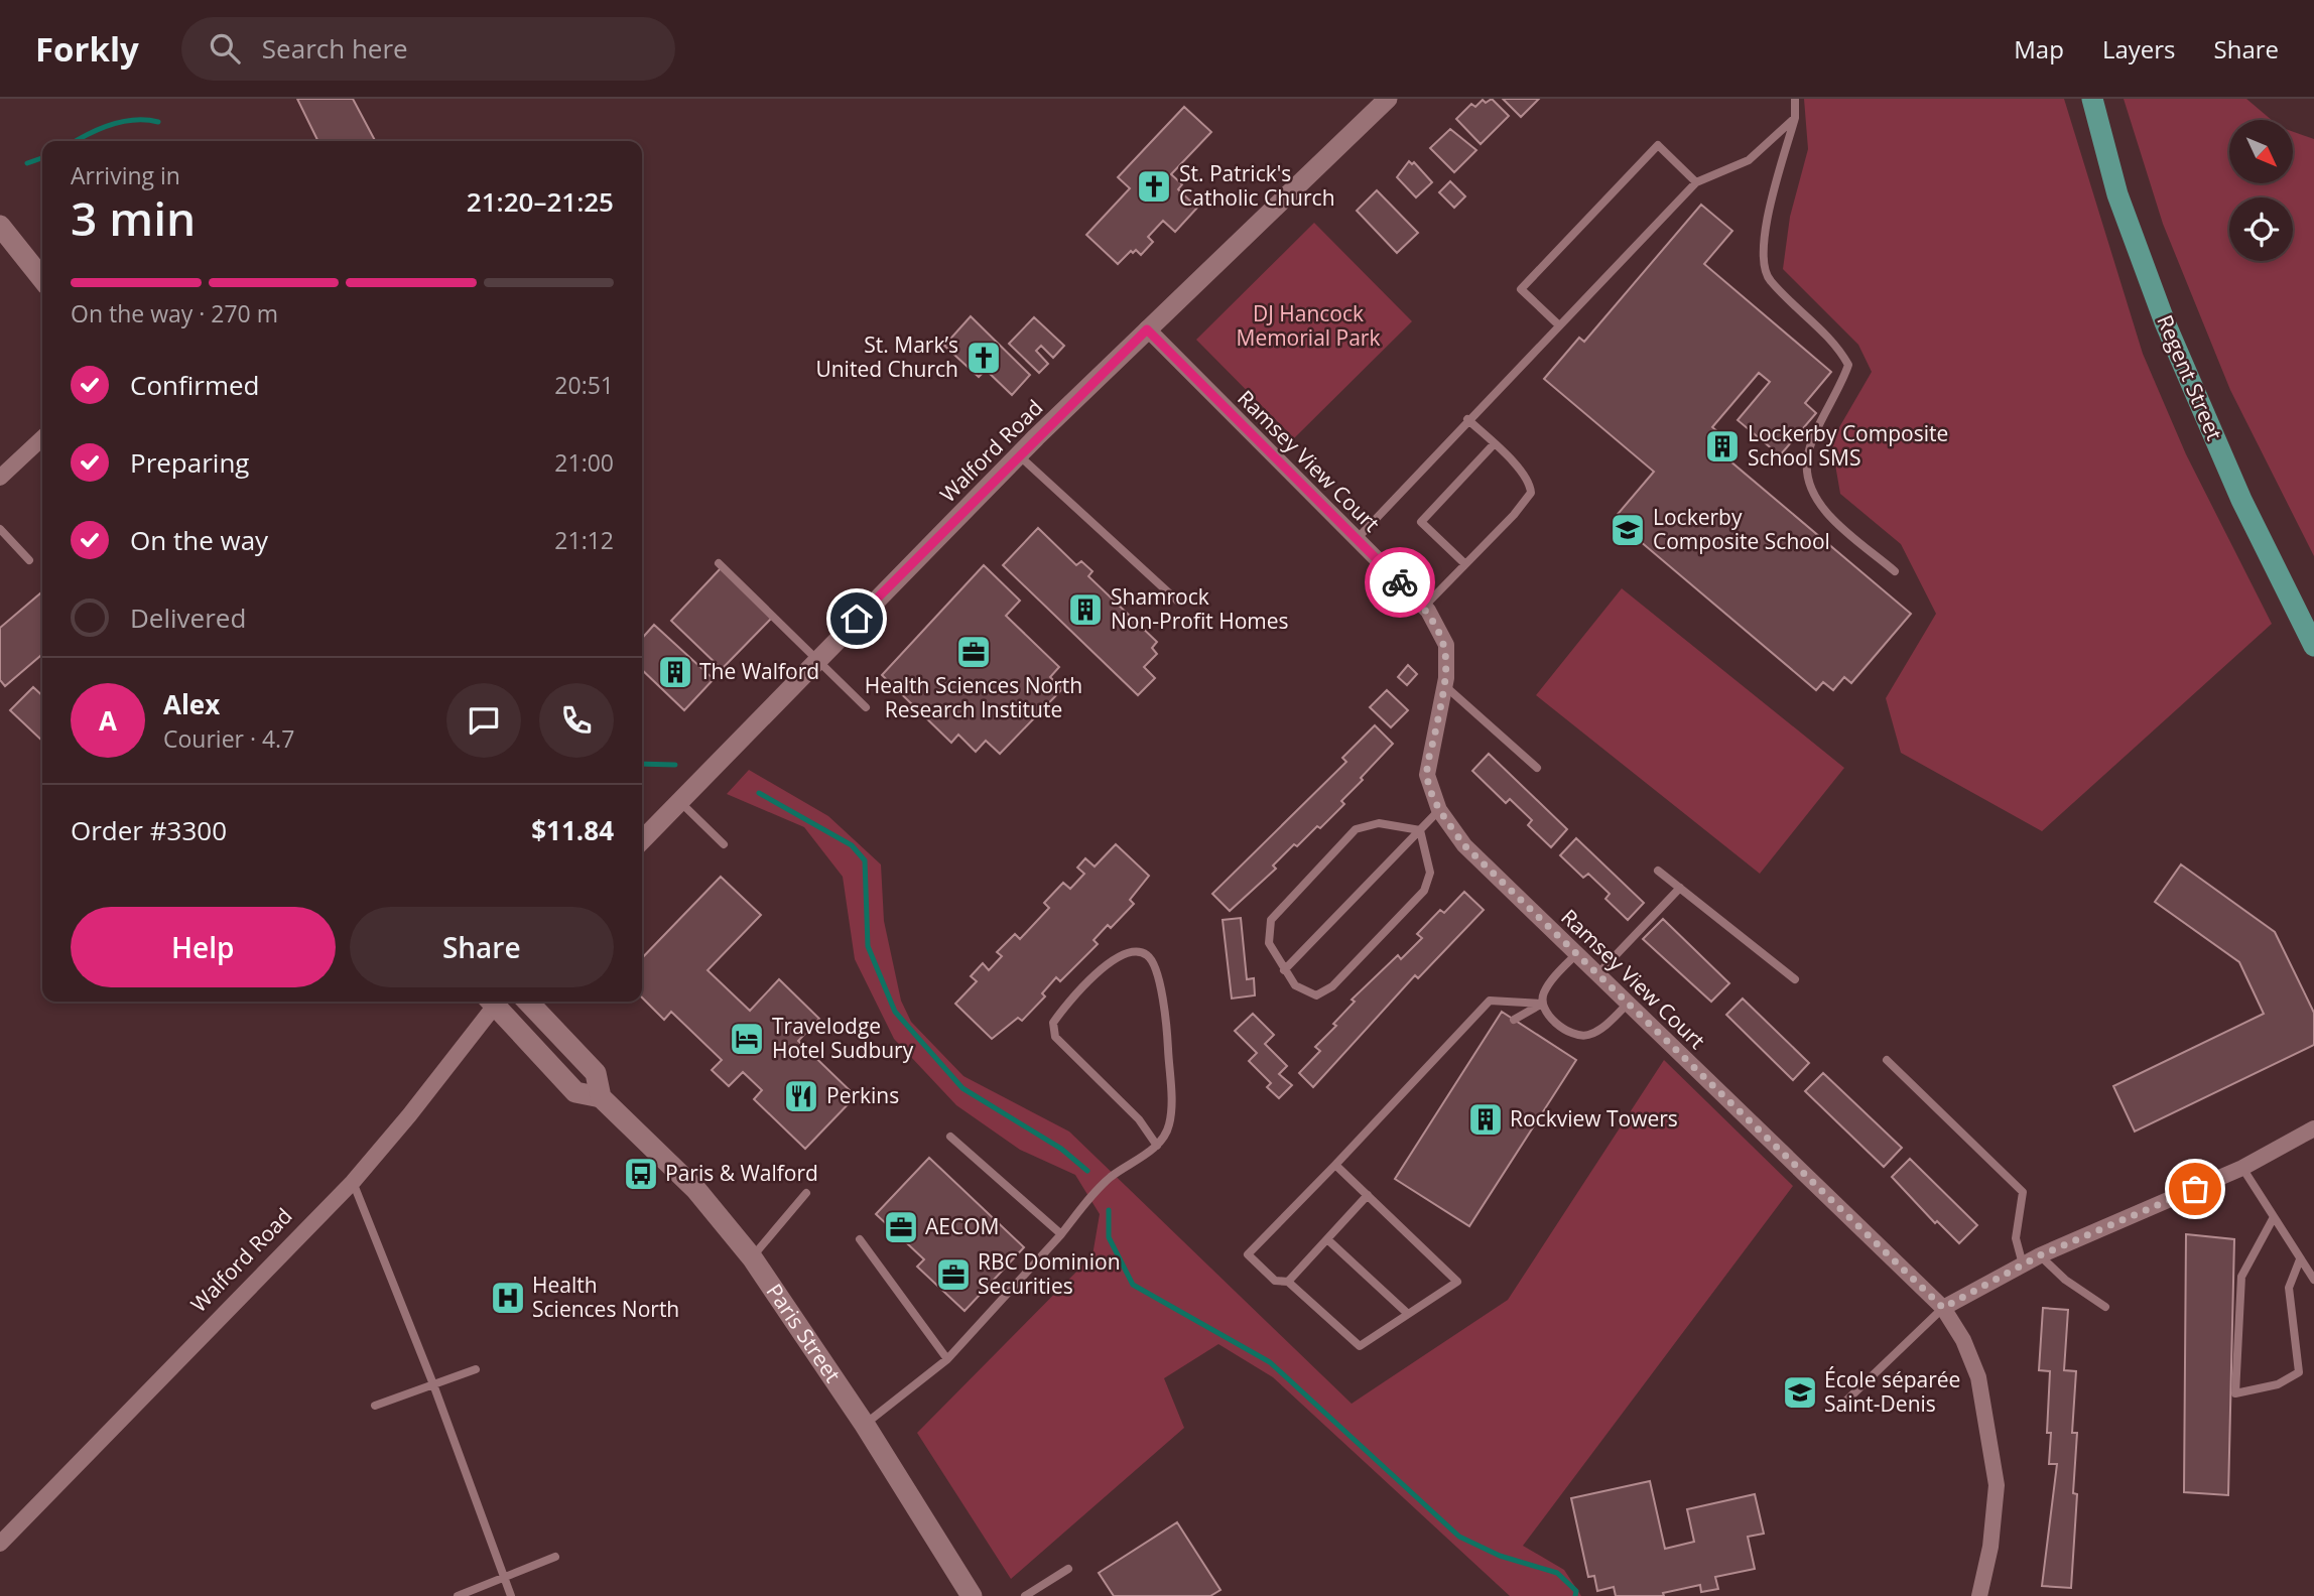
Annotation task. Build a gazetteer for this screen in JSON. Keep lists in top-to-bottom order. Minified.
{"streets":{"main road":["Regent Street","Paris Street"],"street":["Walford Road","Ramsey View Court"]},"crossings":[["Walford Road","Ramsey View Court"]],"parks":["DJ Hancock Memorial Park"],"places":{"church":["St. Patrick's Catholic Church","St. Mark’s United Church"],"building":["Lockerby Composite School SMS","Shamrock Non-Profit Homes","The Walford","Rockview Towers"],"school or university":["Lockerby Composite School","École séparée Saint-Denis"],"office":["Health Sciences North Research Institute","AECOM","RBC Dominion Securities"],"hotel":["Travelodge Hotel Sudbury"],"restaurant":["Perkins"],"bus stop":["Paris & Walford"],"hospital":["Health Sciences North"]},"north":"bottom right","page":{"header":"Forkly","search":"Search here","nav":["Map","Layers","Share"],"heading":["3 min","Arriving in","21:20–21:25"],"panel":["Alex","Courier · 4.7","Order #3300","$11.84"],"bar":"On the way · 270 m","list":[["Confirmed","20:51"],["Preparing","21:00"],["On the way","21:12"],"Delivered"],"round":"A","buttons":["Help","Share"]}}
